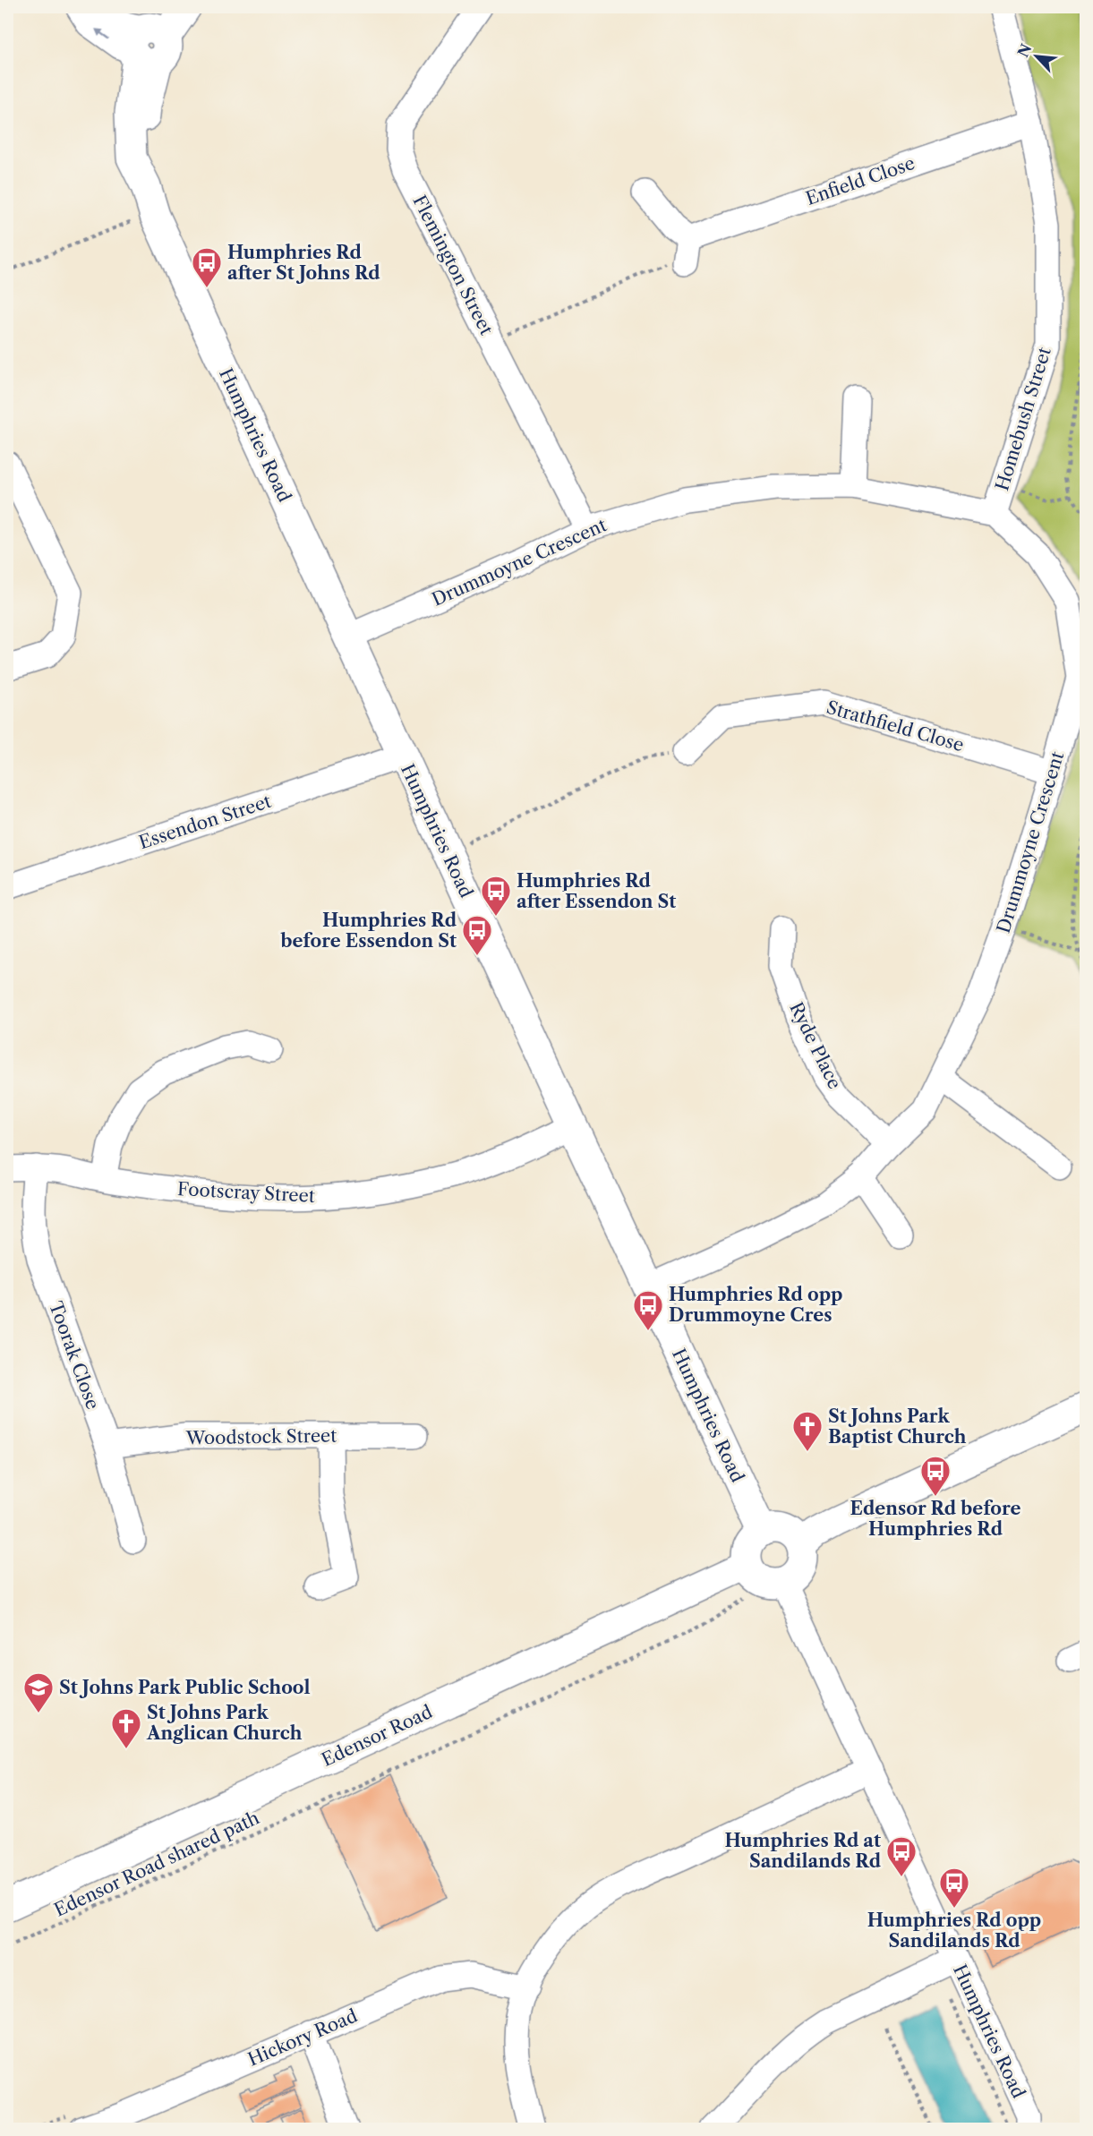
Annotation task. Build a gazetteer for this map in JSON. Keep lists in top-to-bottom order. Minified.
{"streets":{"main road":["Humphries Road","Edensor Road"],"street":["Enfield Close","Flemington Street","Homebush Street","Drummoyne Crescent","Strathfield Close","Essendon Street","Ryde Place","Footscray Street","Toorak Close","Woodstock Street","Hickory Road"],"path":["Edensor Road shared path"]},"crossings":[["Enfield Close","Homebush Street"],["Flemington Street","Drummoyne Crescent"],["Homebush Street","Drummoyne Crescent"],["Humphries Road","Drummoyne Crescent"],["Humphries Road","Essendon Street"],["Humphries Road","Footscray Street"],["Humphries Road","Edensor Road"],["Drummoyne Crescent","Strathfield Close"],["Drummoyne Crescent","Ryde Place"],["Footscray Street","Toorak Close"],["Toorak Close","Woodstock Street"]],"places":{"bus stop":["Humphries Rd after St Johns Rd","Humphries Rd after Essendon St","Humphries Rd before Essendon St","Humphries Rd opp Drummoyne Cres","Edensor Rd before Humphries Rd","Humphries Rd at Sandilands Rd","Humphries Rd opp Sandilands Rd"],"church":["St Johns Park Baptist Church","St Johns Park Anglican Church"],"school or university":["St Johns Park Public School"]},"north":"top left"}
